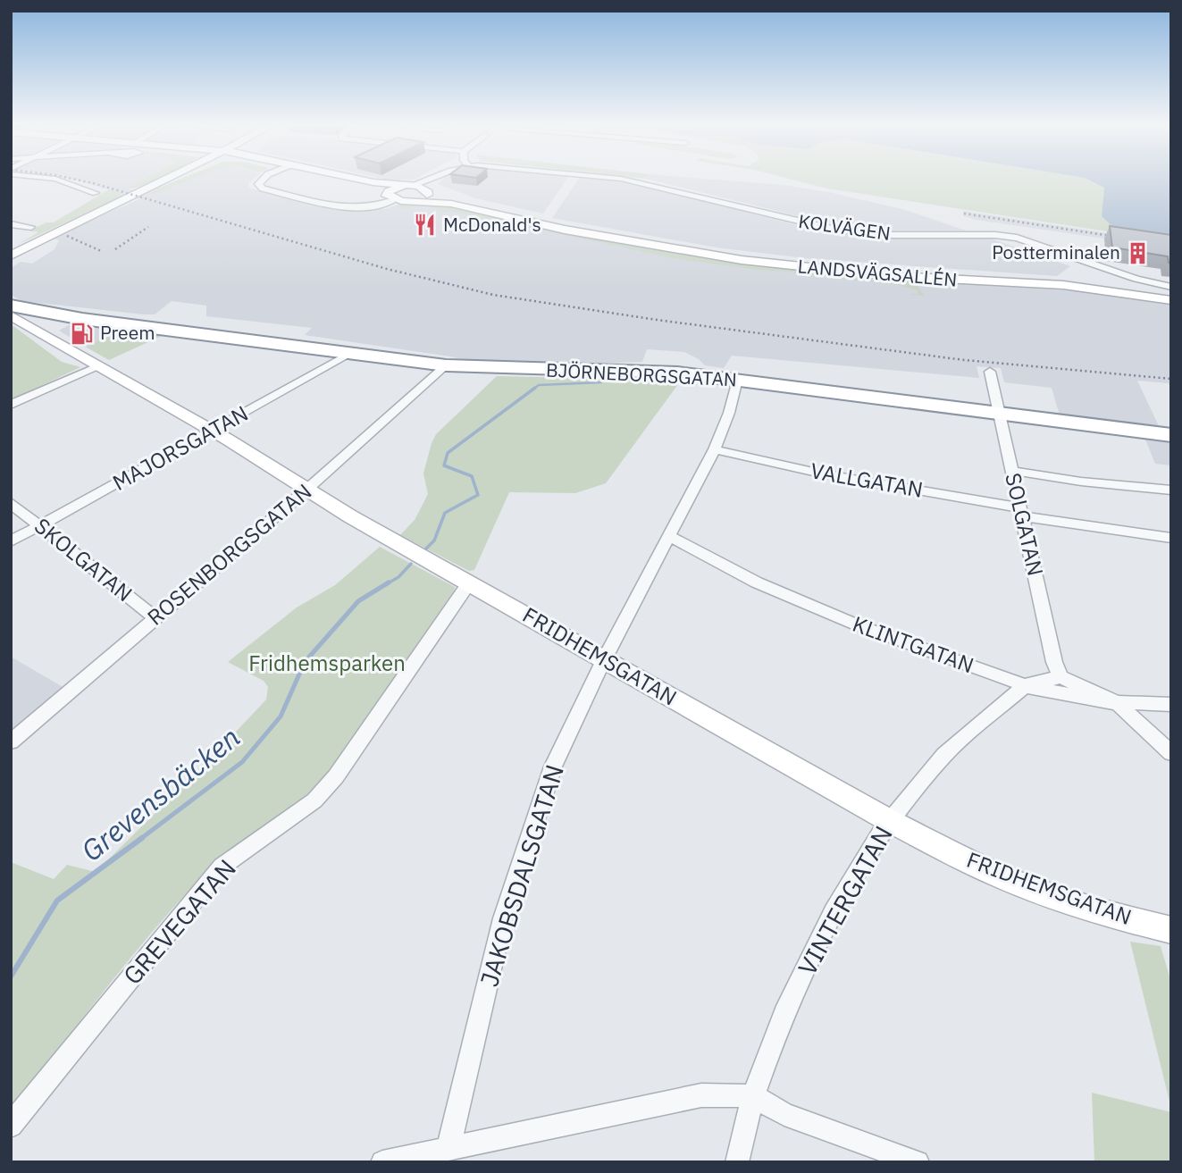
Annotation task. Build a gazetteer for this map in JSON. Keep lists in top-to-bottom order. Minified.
{"streets":{"highway":["BJÖRNEBORGSGATAN","FRIDHEMSGATAN"],"main road":["LANDSVÄGSALLÉN"],"street":["KOLVÄGEN","MAJORSGATAN","VALLGATAN","SOLGATAN","ROSENBORGSGATAN","SKOLGATAN","KLINTGATAN","JAKOBSDALSGATAN","VINTERGATAN","GREVEGATAN"]},"crossings":[["KOLVÄGEN","LANDSVÄGSALLÉN"],["BJÖRNEBORGSGATAN","MAJORSGATAN"],["BJÖRNEBORGSGATAN","SOLGATAN"],["BJÖRNEBORGSGATAN","ROSENBORGSGATAN"],["BJÖRNEBORGSGATAN","FRIDHEMSGATAN"],["BJÖRNEBORGSGATAN","JAKOBSDALSGATAN"],["MAJORSGATAN","SKOLGATAN"],["MAJORSGATAN","FRIDHEMSGATAN"],["VALLGATAN","SOLGATAN"],["VALLGATAN","JAKOBSDALSGATAN"],["ROSENBORGSGATAN","SKOLGATAN"],["ROSENBORGSGATAN","FRIDHEMSGATAN"],["KLINTGATAN","JAKOBSDALSGATAN"],["KLINTGATAN","VINTERGATAN"],["FRIDHEMSGATAN","JAKOBSDALSGATAN"],["FRIDHEMSGATAN","VINTERGATAN"],["FRIDHEMSGATAN","GREVEGATAN"]],"water":["Grevensbäcken"],"parks":["Fridhemsparken"],"places":{"restaurant":["McDonald's"],"building":["Postterminalen"],"fuel station":["Preem"]}}
